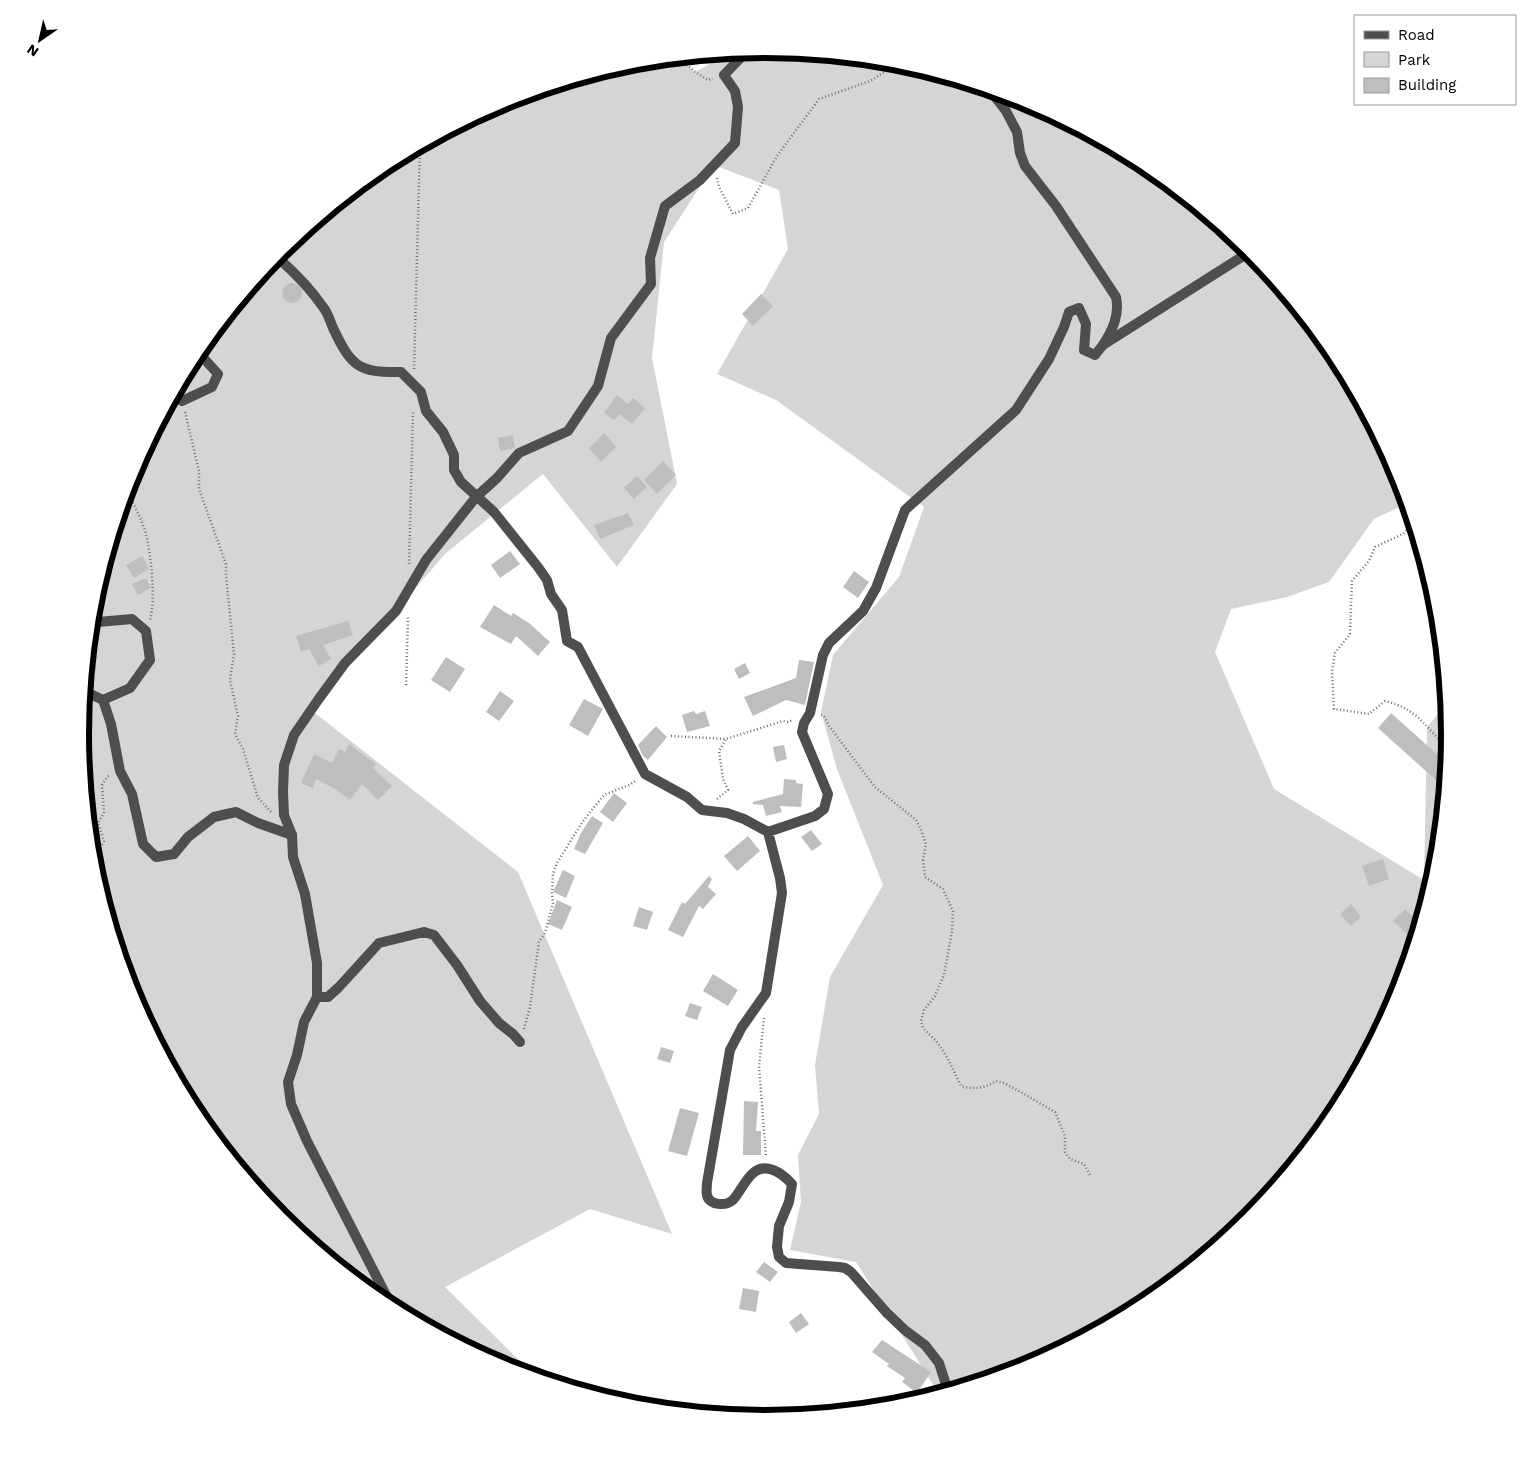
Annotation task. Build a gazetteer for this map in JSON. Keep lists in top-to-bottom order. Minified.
{"legend":["Road","Park","Building"],"north":"bottom left"}
